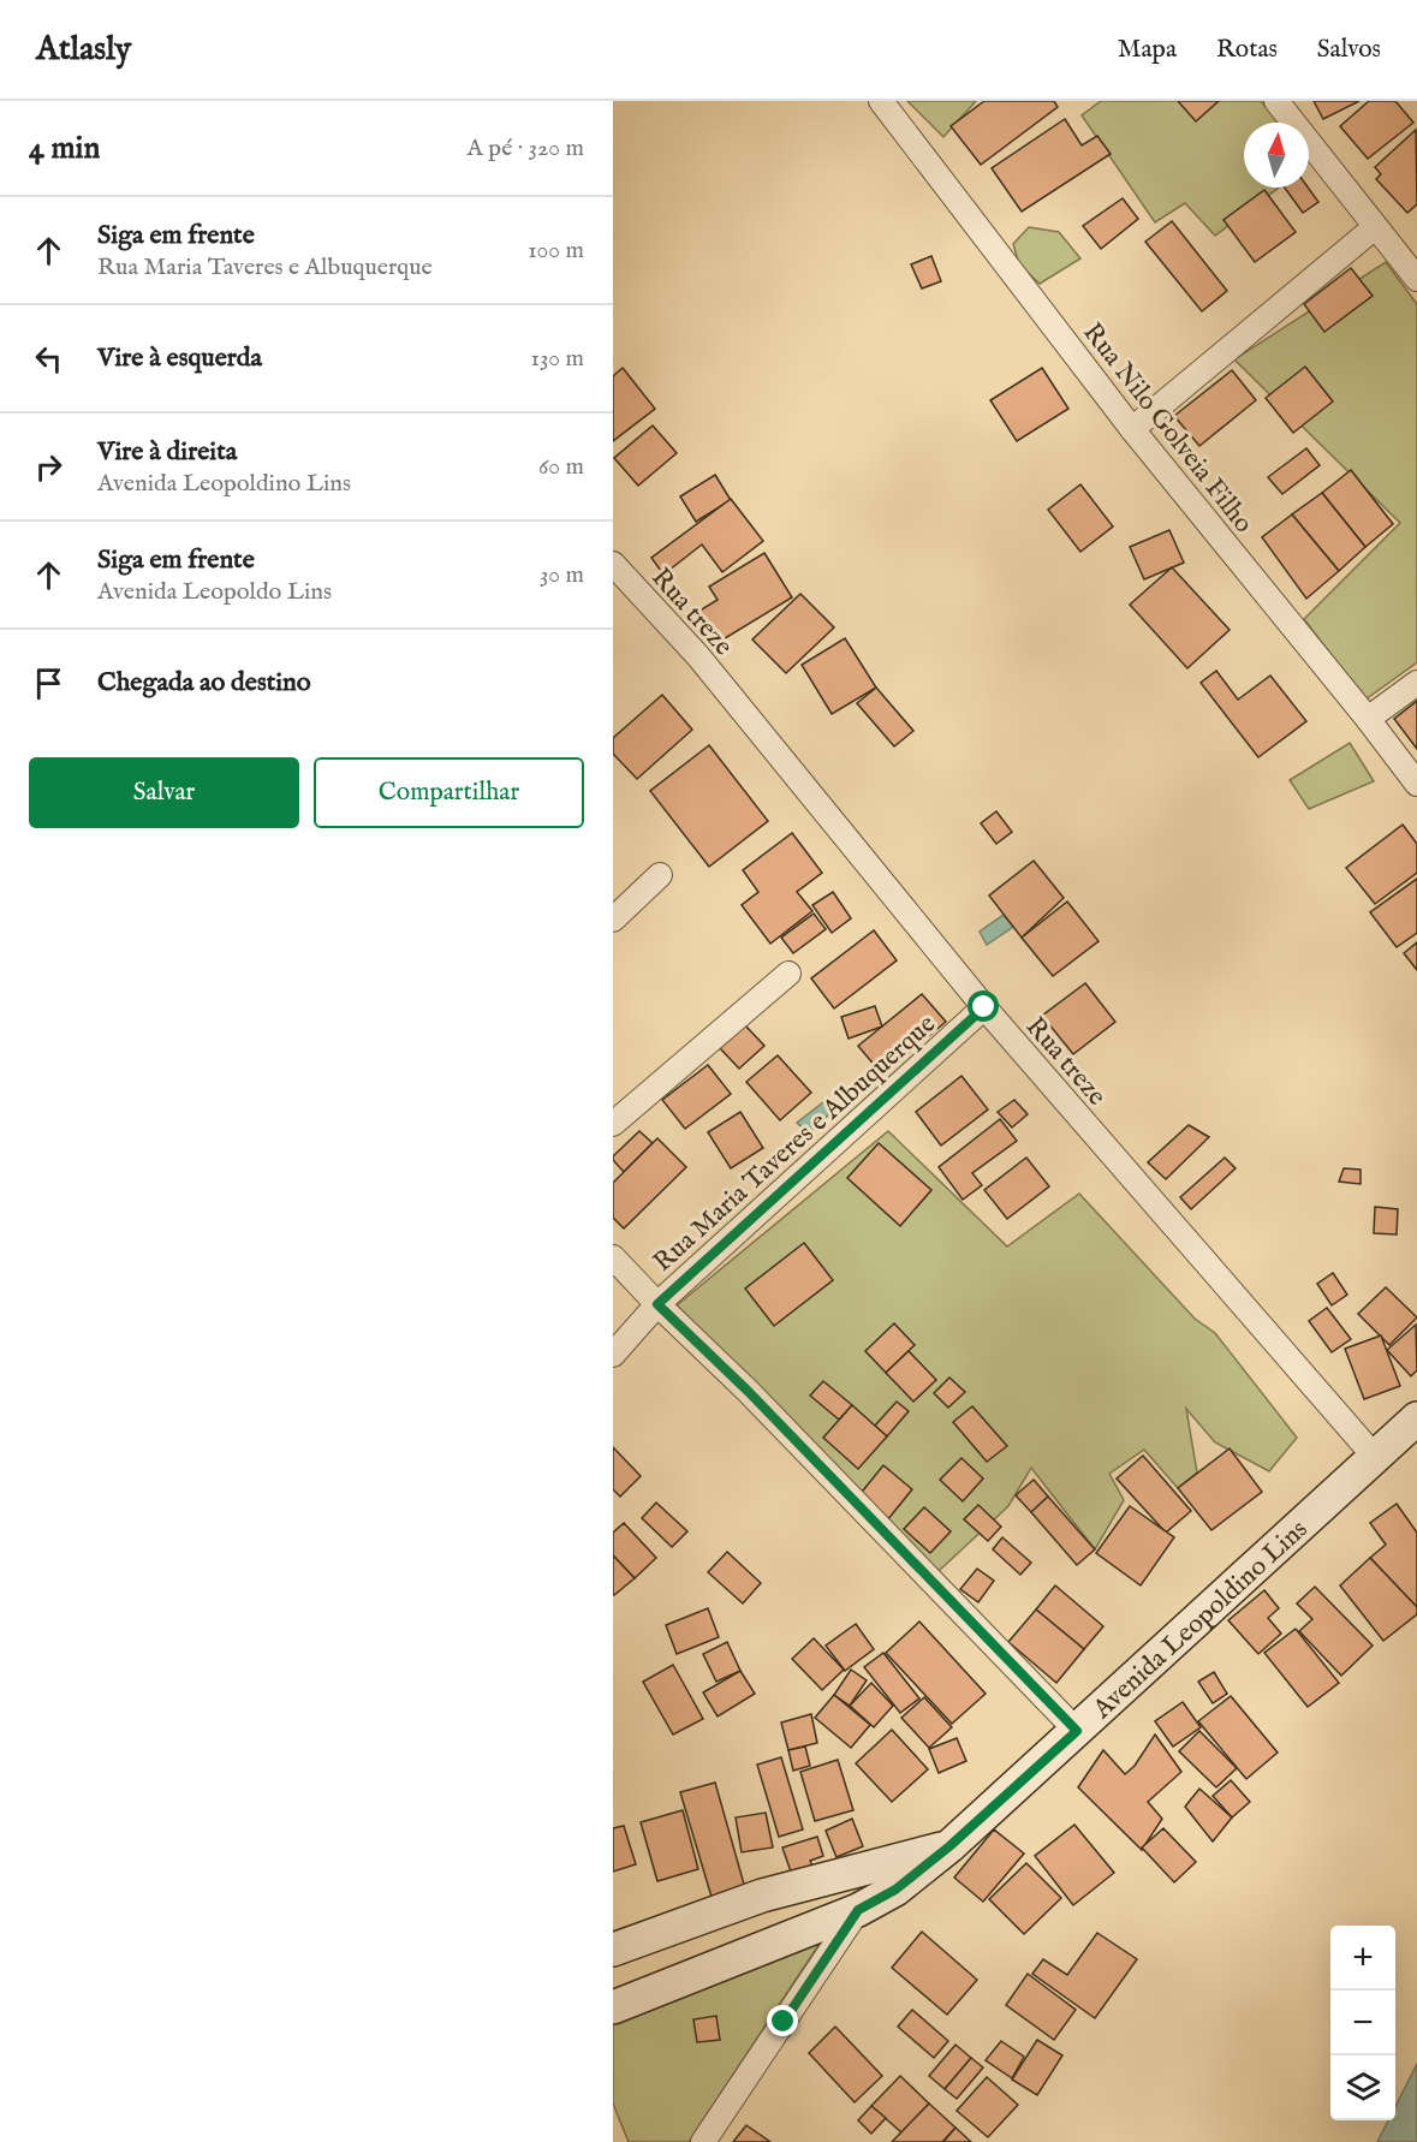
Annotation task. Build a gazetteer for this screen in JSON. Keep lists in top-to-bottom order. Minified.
{"streets":{"main road":["Avenida Leopoldino Lins"],"street":["Rua Nilo Golveia Filho","Rua treze","Rua Maria Taveres e Albuquerque"]},"crossings":[["Rua treze","Rua Maria Taveres e Albuquerque"],["Rua treze","Avenida Leopoldino Lins"]],"north":"top","page":{"header":"Atlasly","nav":["Mapa","Rotas","Salvos"],"heading":["4 min","A pé · 320 m"],"list":[["Siga em frente","Rua Maria Taveres e Albuquerque","100 m"],["Vire à esquerda","130 m"],["Vire à direita","Avenida Leopoldino Lins","60 m"],["Siga em frente","Avenida Leopoldo Lins","30 m"],"Chegada ao destino"],"buttons":["Salvar","Compartilhar"],"map_buttons":["+","−"]}}
